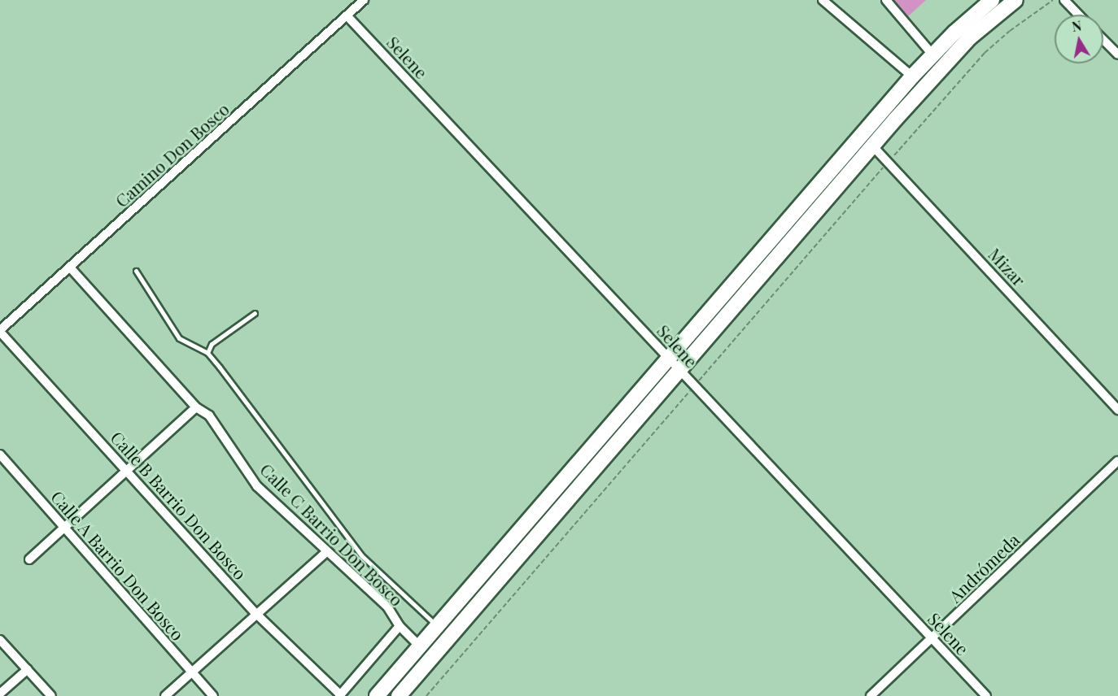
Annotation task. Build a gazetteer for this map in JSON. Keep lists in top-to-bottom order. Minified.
{"streets":{"street":["Selene","Camino Don Bosco","Mizar","Calle B Barrio Don Bosco","Calle C Barrio Don Bosco","Calle A Barrio Don Bosco","Andrómeda"]},"crossings":[["Selene","Camino Don Bosco"],["Selene","Andrómeda"],["Camino Don Bosco","Calle B Barrio Don Bosco"],["Camino Don Bosco","Calle C Barrio Don Bosco"]],"north":"top"}
